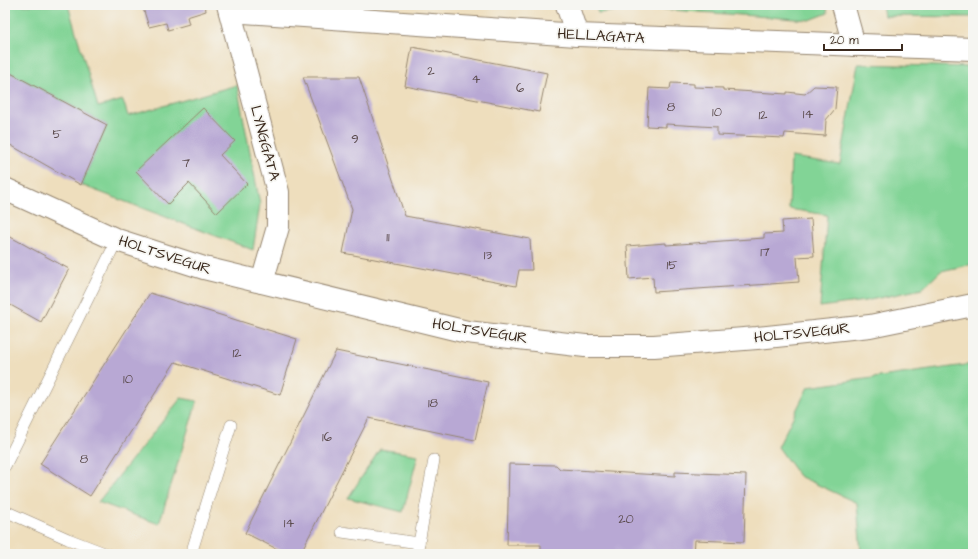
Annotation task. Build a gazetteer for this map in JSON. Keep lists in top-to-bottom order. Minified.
{"streets":{"street":["HELLAGATA","LYNGGATA","HOLTSVEGUR"]},"crossings":[["HELLAGATA","LYNGGATA"],["LYNGGATA","HOLTSVEGUR"]],"house_numbers":["2","4","6","8","10","14","12","5","9","7","11","17","13","15","12","10","18","16","8","20","14"],"scale_bar":"20 m"}
